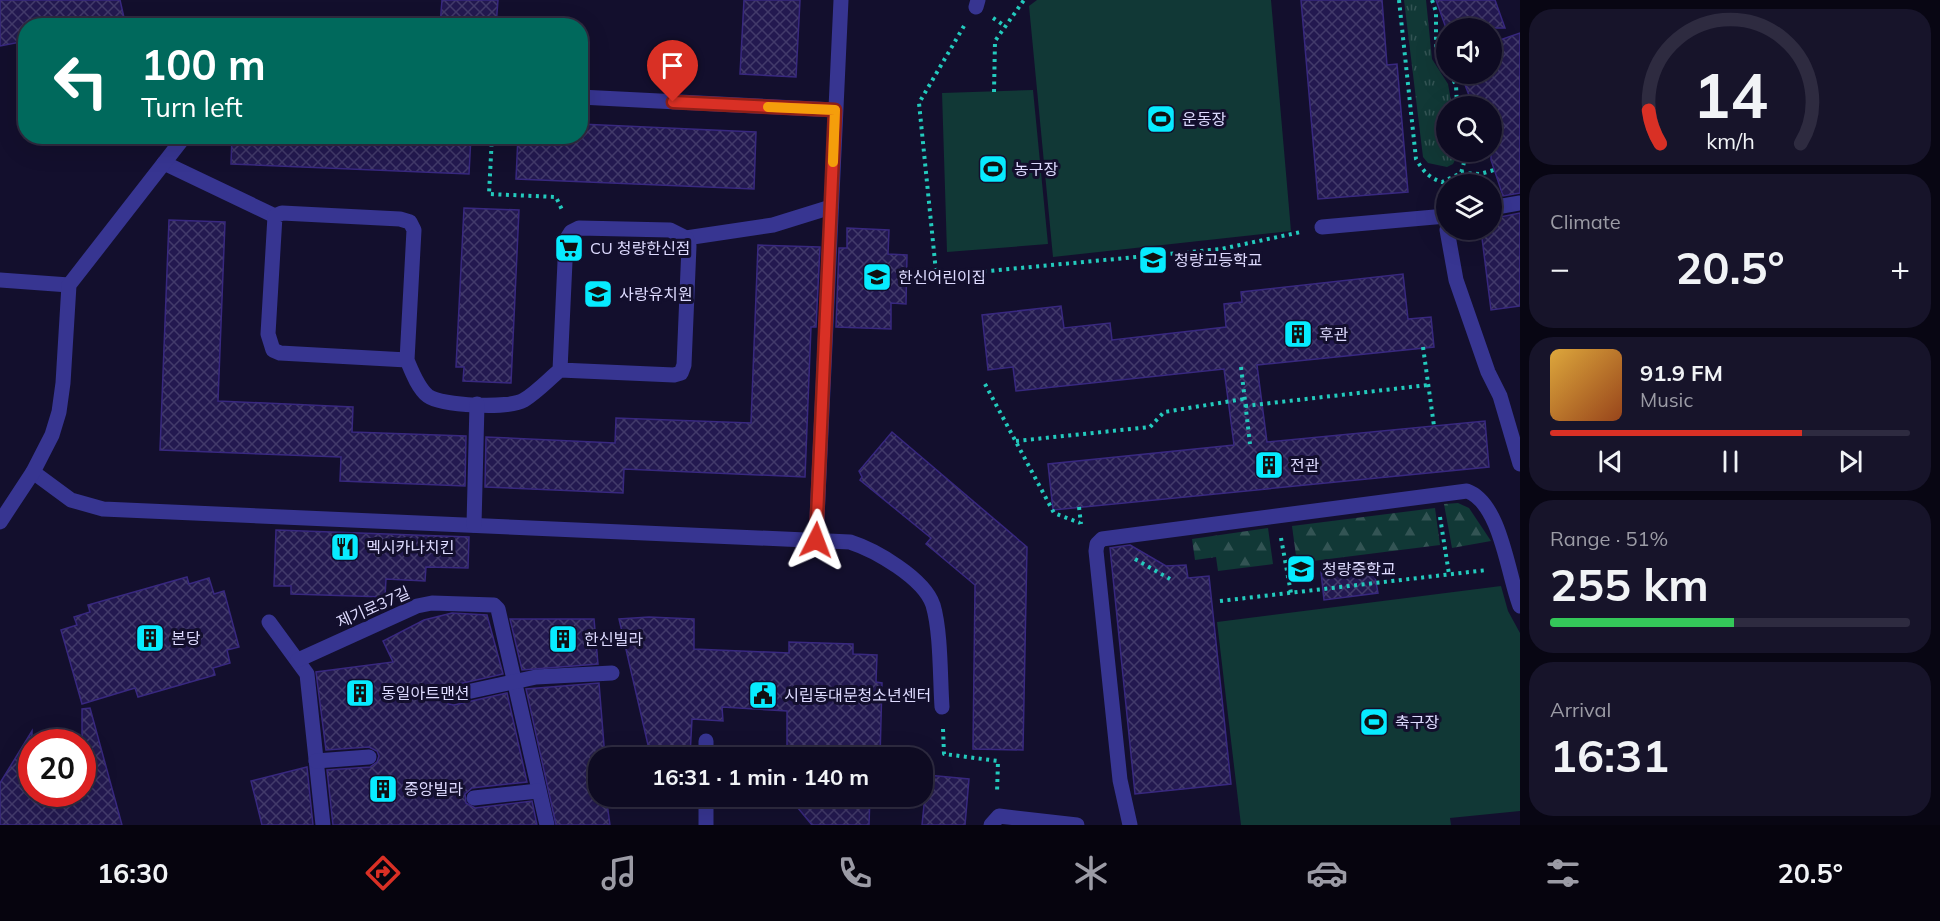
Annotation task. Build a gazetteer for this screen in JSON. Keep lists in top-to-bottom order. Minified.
{"streets":{"street":["제기로37길"]},"places":{"sports":["운동장","농구장","축구장"],"supermarket":["CU 청량한신점"],"school or university":["청량고등학교","한신어린이집","사랑유치원","청량중학교"],"building":["후관","전관","본당","한신빌라","동일아트맨션","중앙빌라"],"restaurant":["멕시카나치킨"],"public building":["시립동대문청소년센터"]},"page":{"turn":["100 m","Turn left"],"tile":["Climate",["Range · 51%","255 km"],["Arrival","16:31"]],"heat":["−","20.5°","+"],"song":["91.9 FM","Music"],"limit":"20","trip":"16:31 · 1 min · 140 m","tabs":["16:30","20.5°"],"gauge":["14","km/h"]}}
